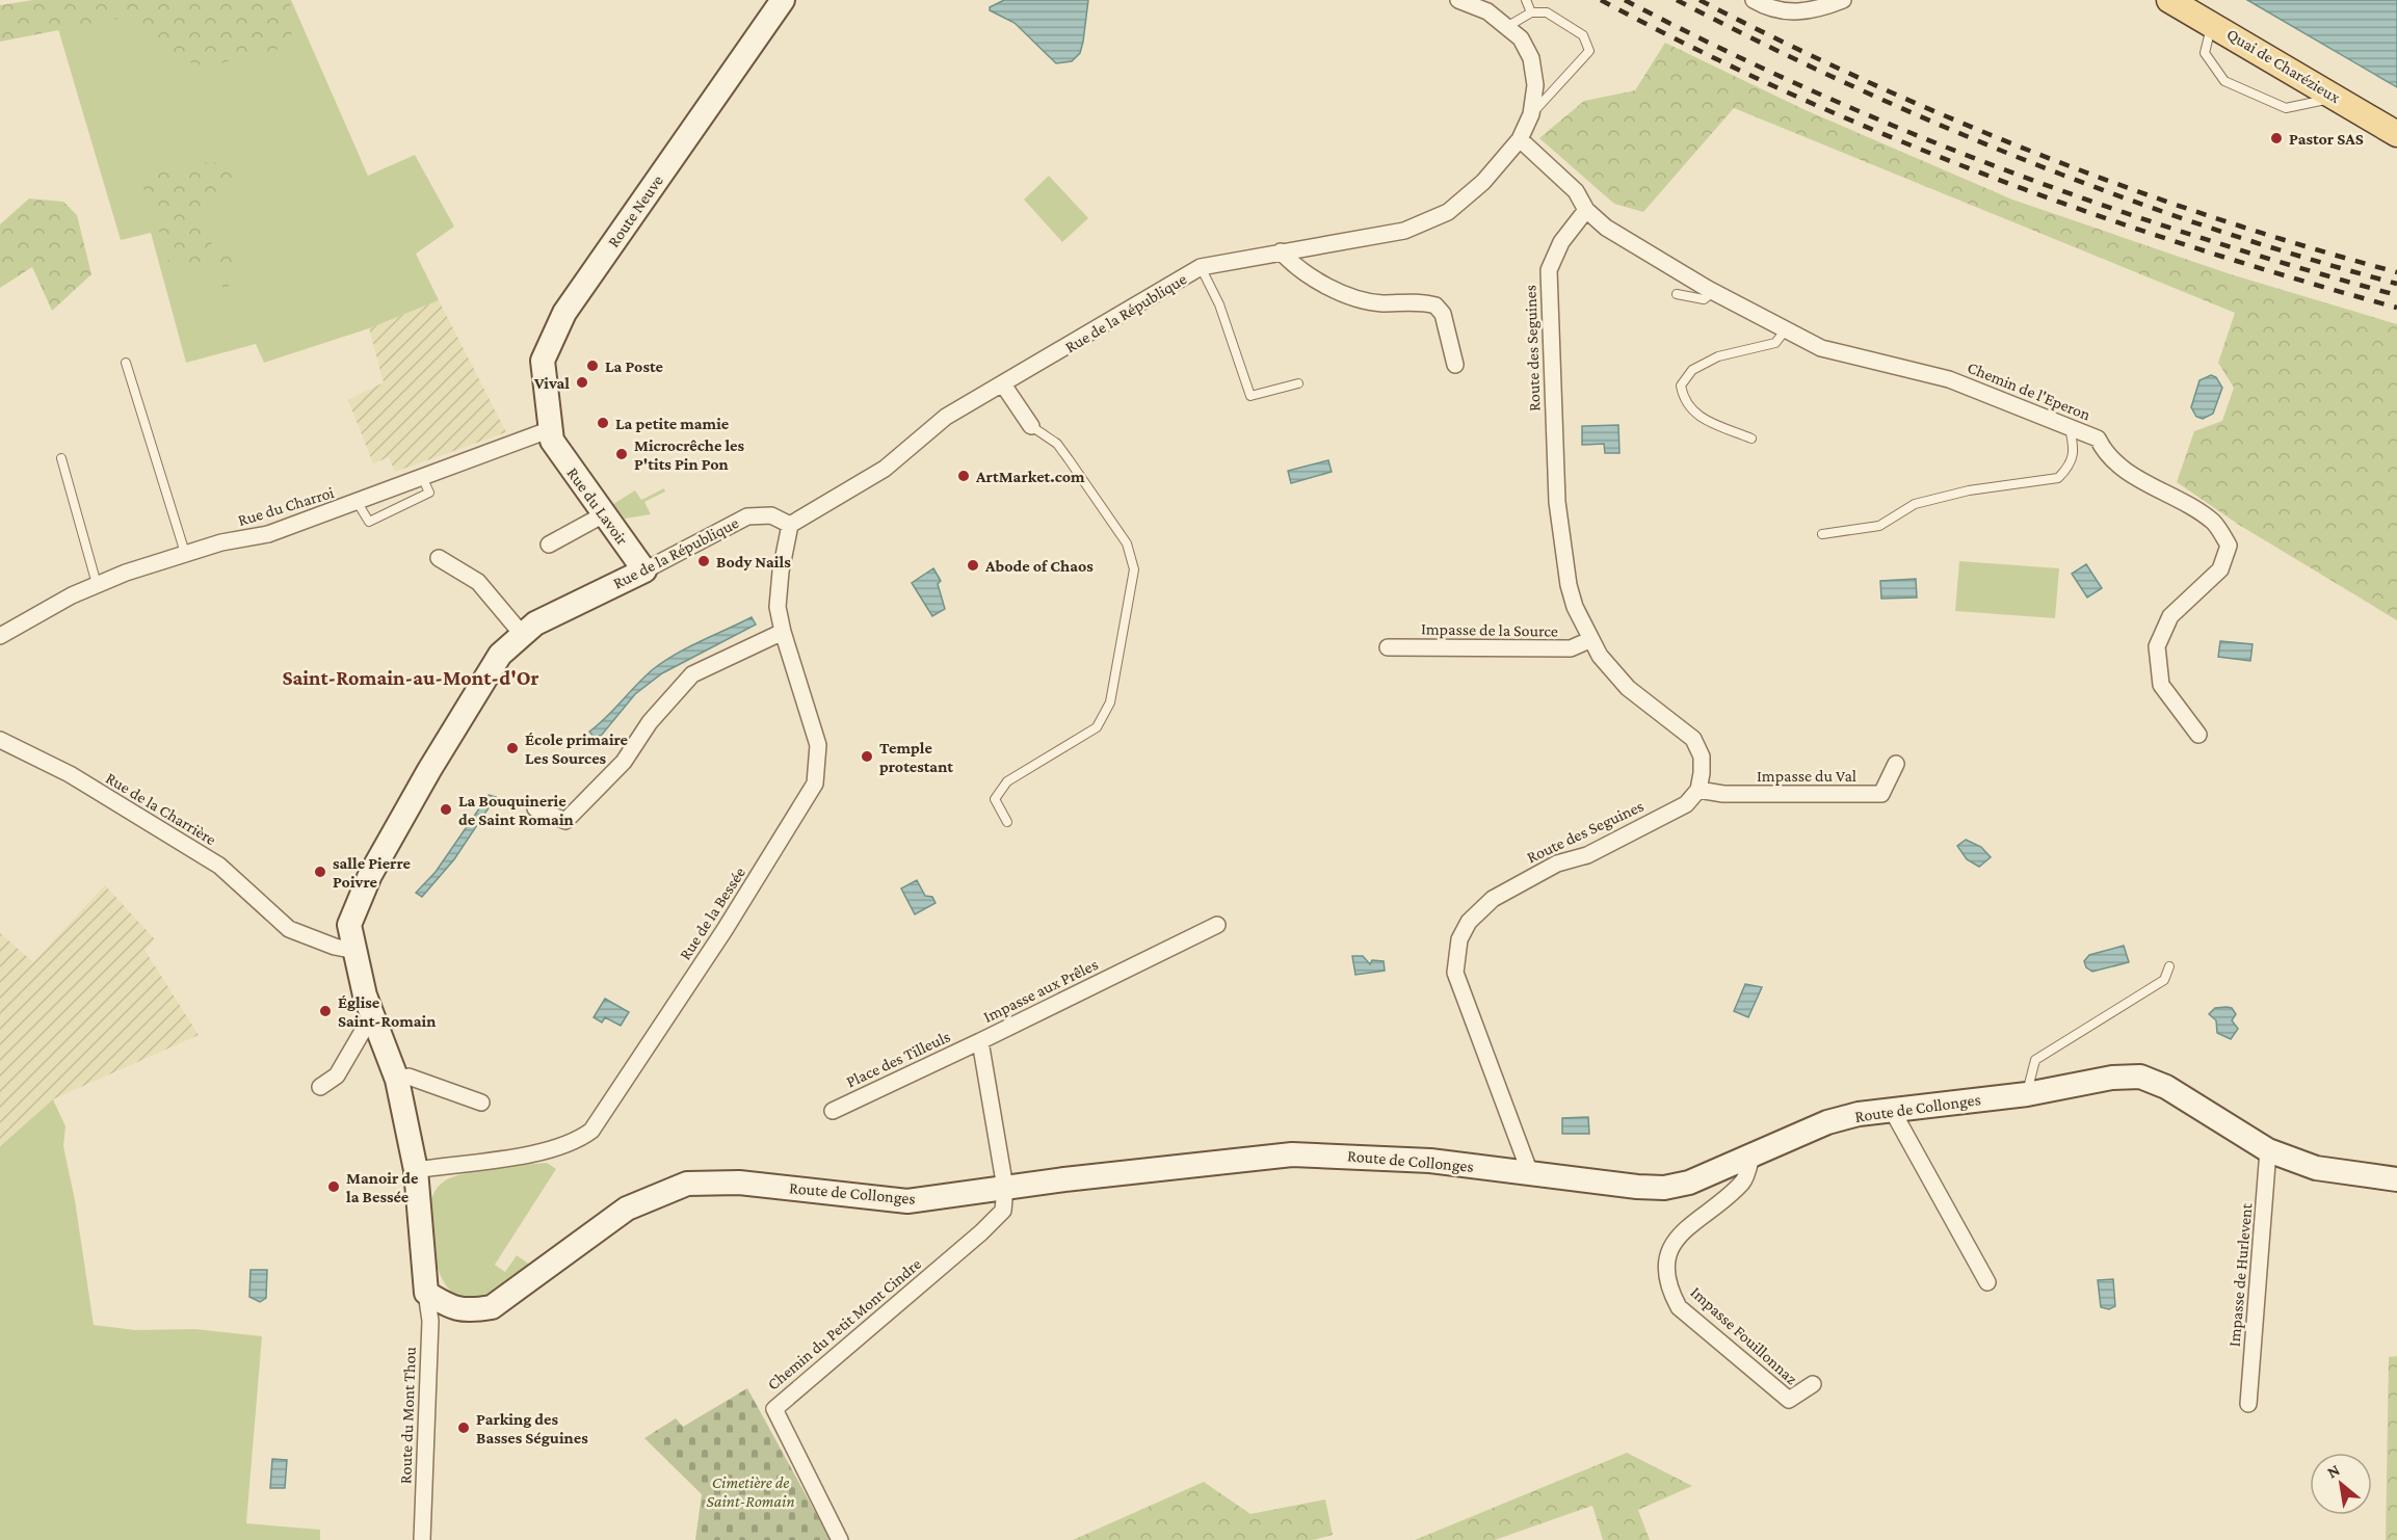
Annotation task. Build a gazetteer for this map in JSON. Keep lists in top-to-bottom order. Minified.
{"streets":{"main road":["Quai de Charézieux","Route Neuve","Rue de la République","Rue du Lavoir","Route de Collonges"],"street":["Route des Seguines","Chemin de l'Eperon","Rue du Charroi","Impasse de la Source","Impasse du Val","Rue de la Charrière","Rue de la Bessée","Impasse aux Prêles","Place des Tilleuls","Impasse de Hurlevent","Chemin du Petit Mont Cindre","Impasse Fouillonnaz","Route du Mont Thou"]},"crossings":[["Route Neuve","Rue du Charroi"],["Route Neuve","Rue du Lavoir"],["Rue de la République","Rue du Lavoir"],["Rue de la République","Rue de la Charrière"],["Rue de la République","Rue de la Bessée"],["Rue de la République","Route de Collonges"],["Rue de la République","Route du Mont Thou"],["Route des Seguines","Chemin de l'Eperon"],["Route des Seguines","Impasse de la Source"],["Route des Seguines","Impasse du Val"],["Route des Seguines","Route de Collonges"],["Rue du Charroi","Rue du Lavoir"],["Impasse aux Prêles","Place des Tilleuls"],["Impasse aux Prêles","Route de Collonges"],["Impasse aux Prêles","Chemin du Petit Mont Cindre"],["Route de Collonges","Impasse de Hurlevent"],["Route de Collonges","Chemin du Petit Mont Cindre"],["Route de Collonges","Impasse Fouillonnaz"],["Route de Collonges","Route du Mont Thou"]],"districts":["Saint-Romain-au-Mont-d'Or"],"parks":["Cimetière de Saint-Romain"],"places":["Pastor SAS","La Poste","Vival","La petite mamie","Microcrêche les P'tits Pin Pon","ArtMarket.com","Body Nails","Abode of Chaos","École primaire Les Sources","Temple protestant","La Bouquinerie de Saint Romain","salle Pierre Poivre","Église Saint-Romain","Manoir de la Bessée","Parking des Basses Séguines"],"north":"top left"}
